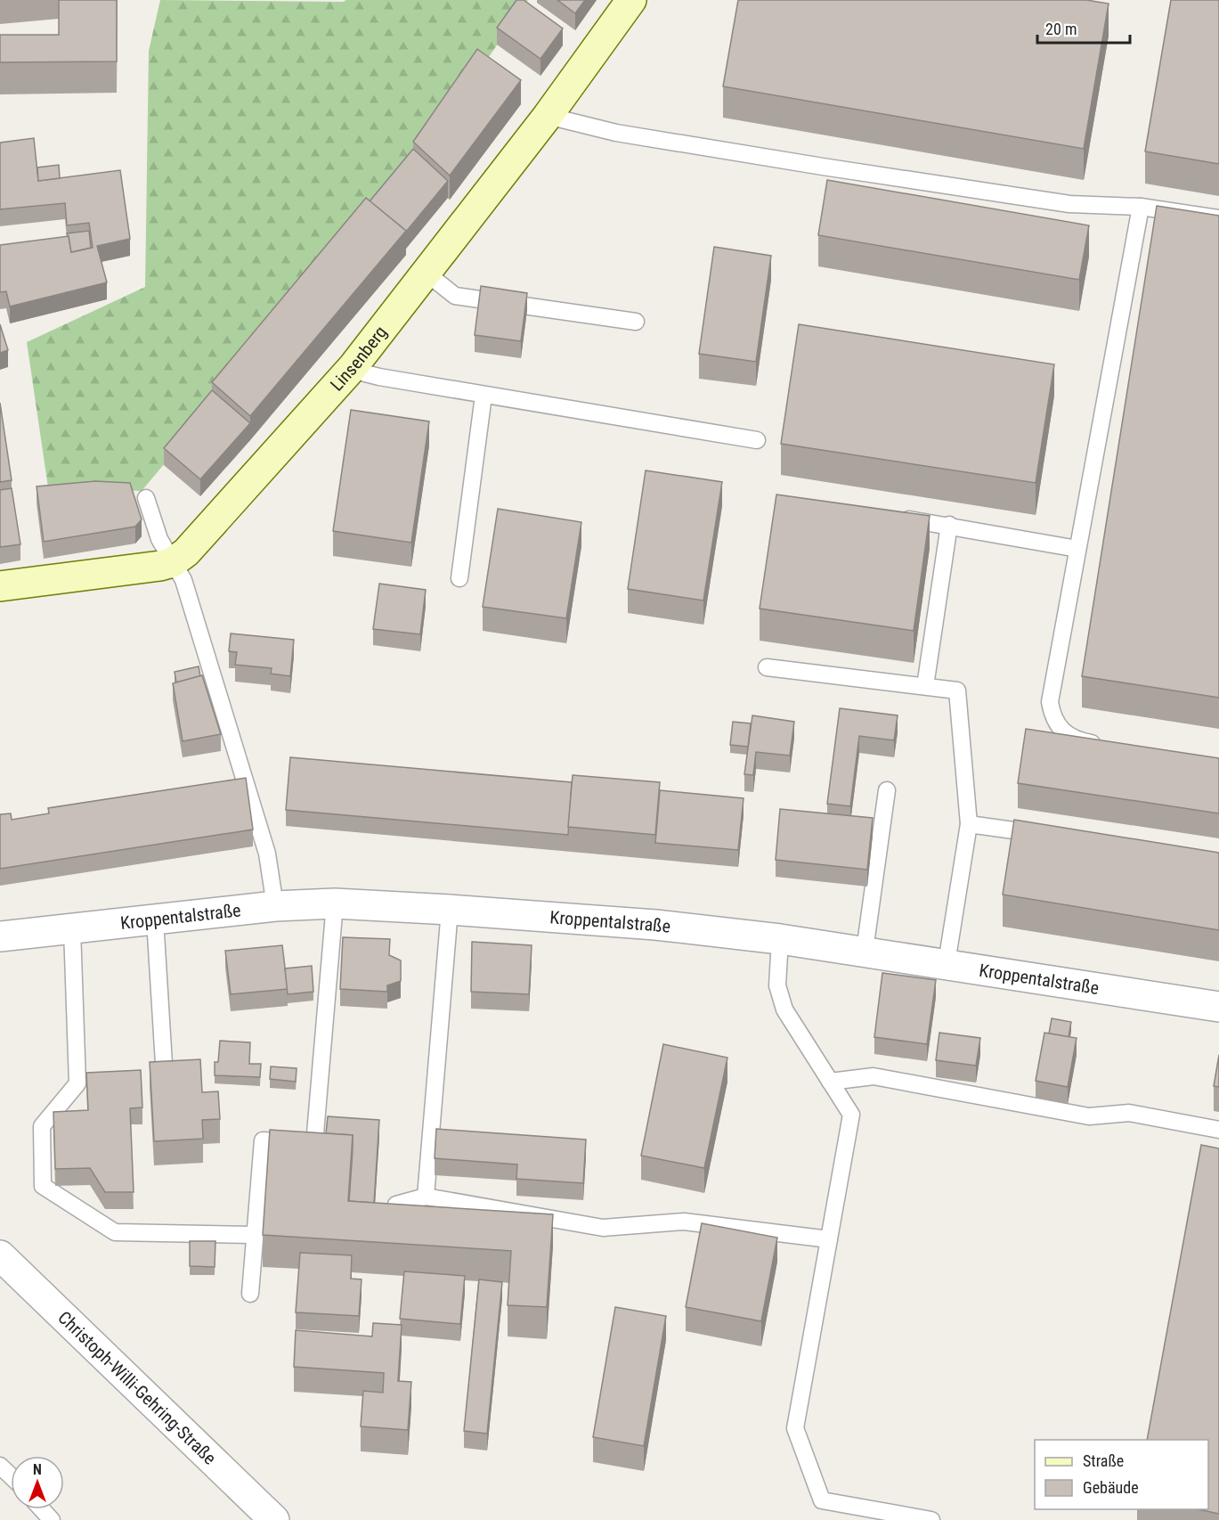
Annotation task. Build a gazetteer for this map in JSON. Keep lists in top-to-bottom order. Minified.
{"streets":{"main road":["Linsenberg"],"street":["Kroppentalstraße","Christoph-Willi-Gehring-Straße"]},"legend":["Straße","Gebäude"],"scale_bar":"20 m","north":"top"}
